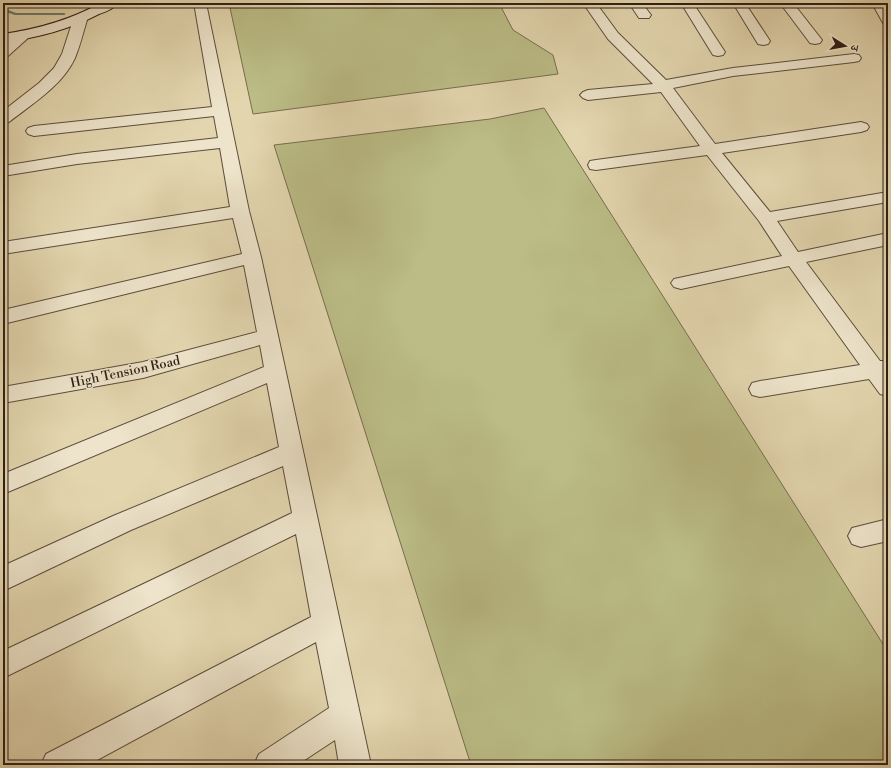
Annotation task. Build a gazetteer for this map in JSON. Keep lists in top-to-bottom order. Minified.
{"streets":{"street":["High Tension Road"]},"north":"right"}
